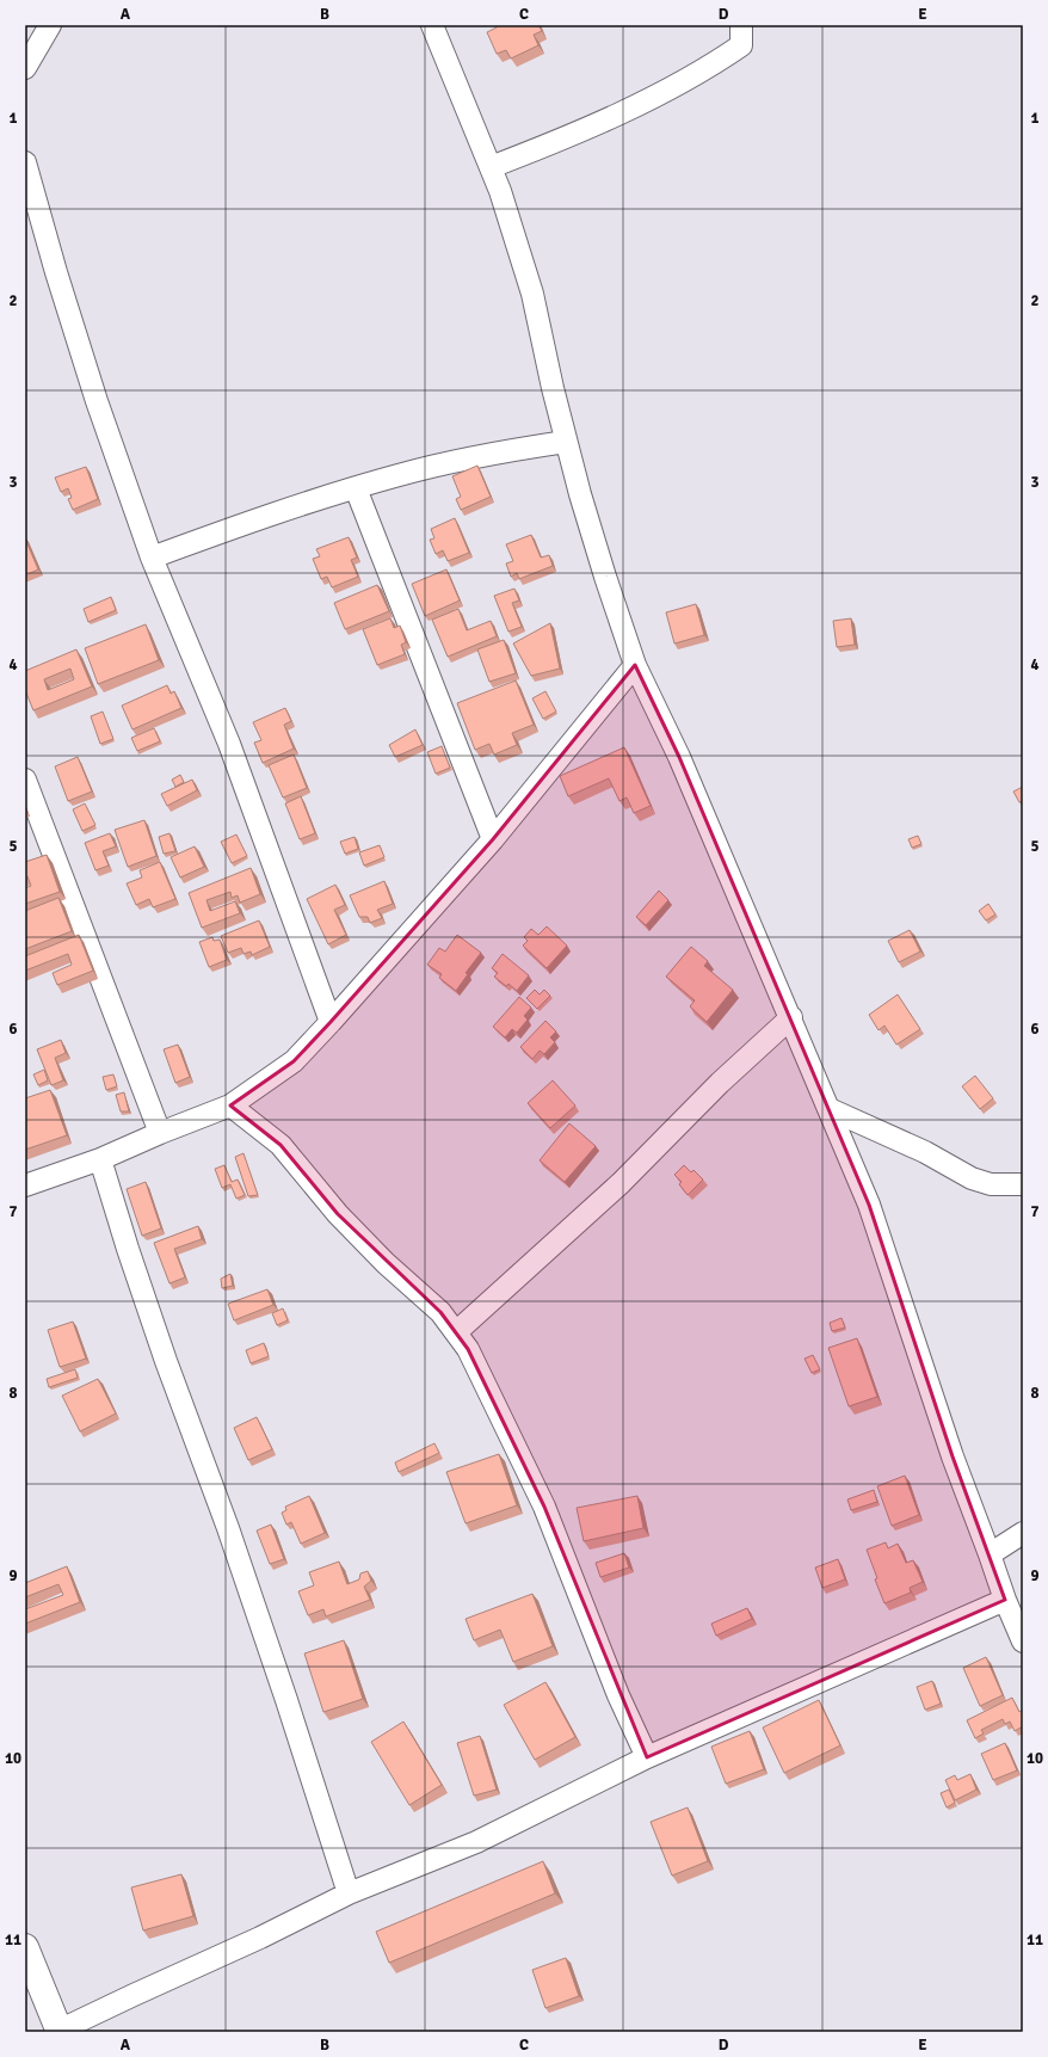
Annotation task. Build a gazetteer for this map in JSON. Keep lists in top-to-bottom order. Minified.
{"grid":{"columns":["A","B","C","D","E"],"rows":["1","2","3","4","5","6","7","8","9","10","11"]}}
